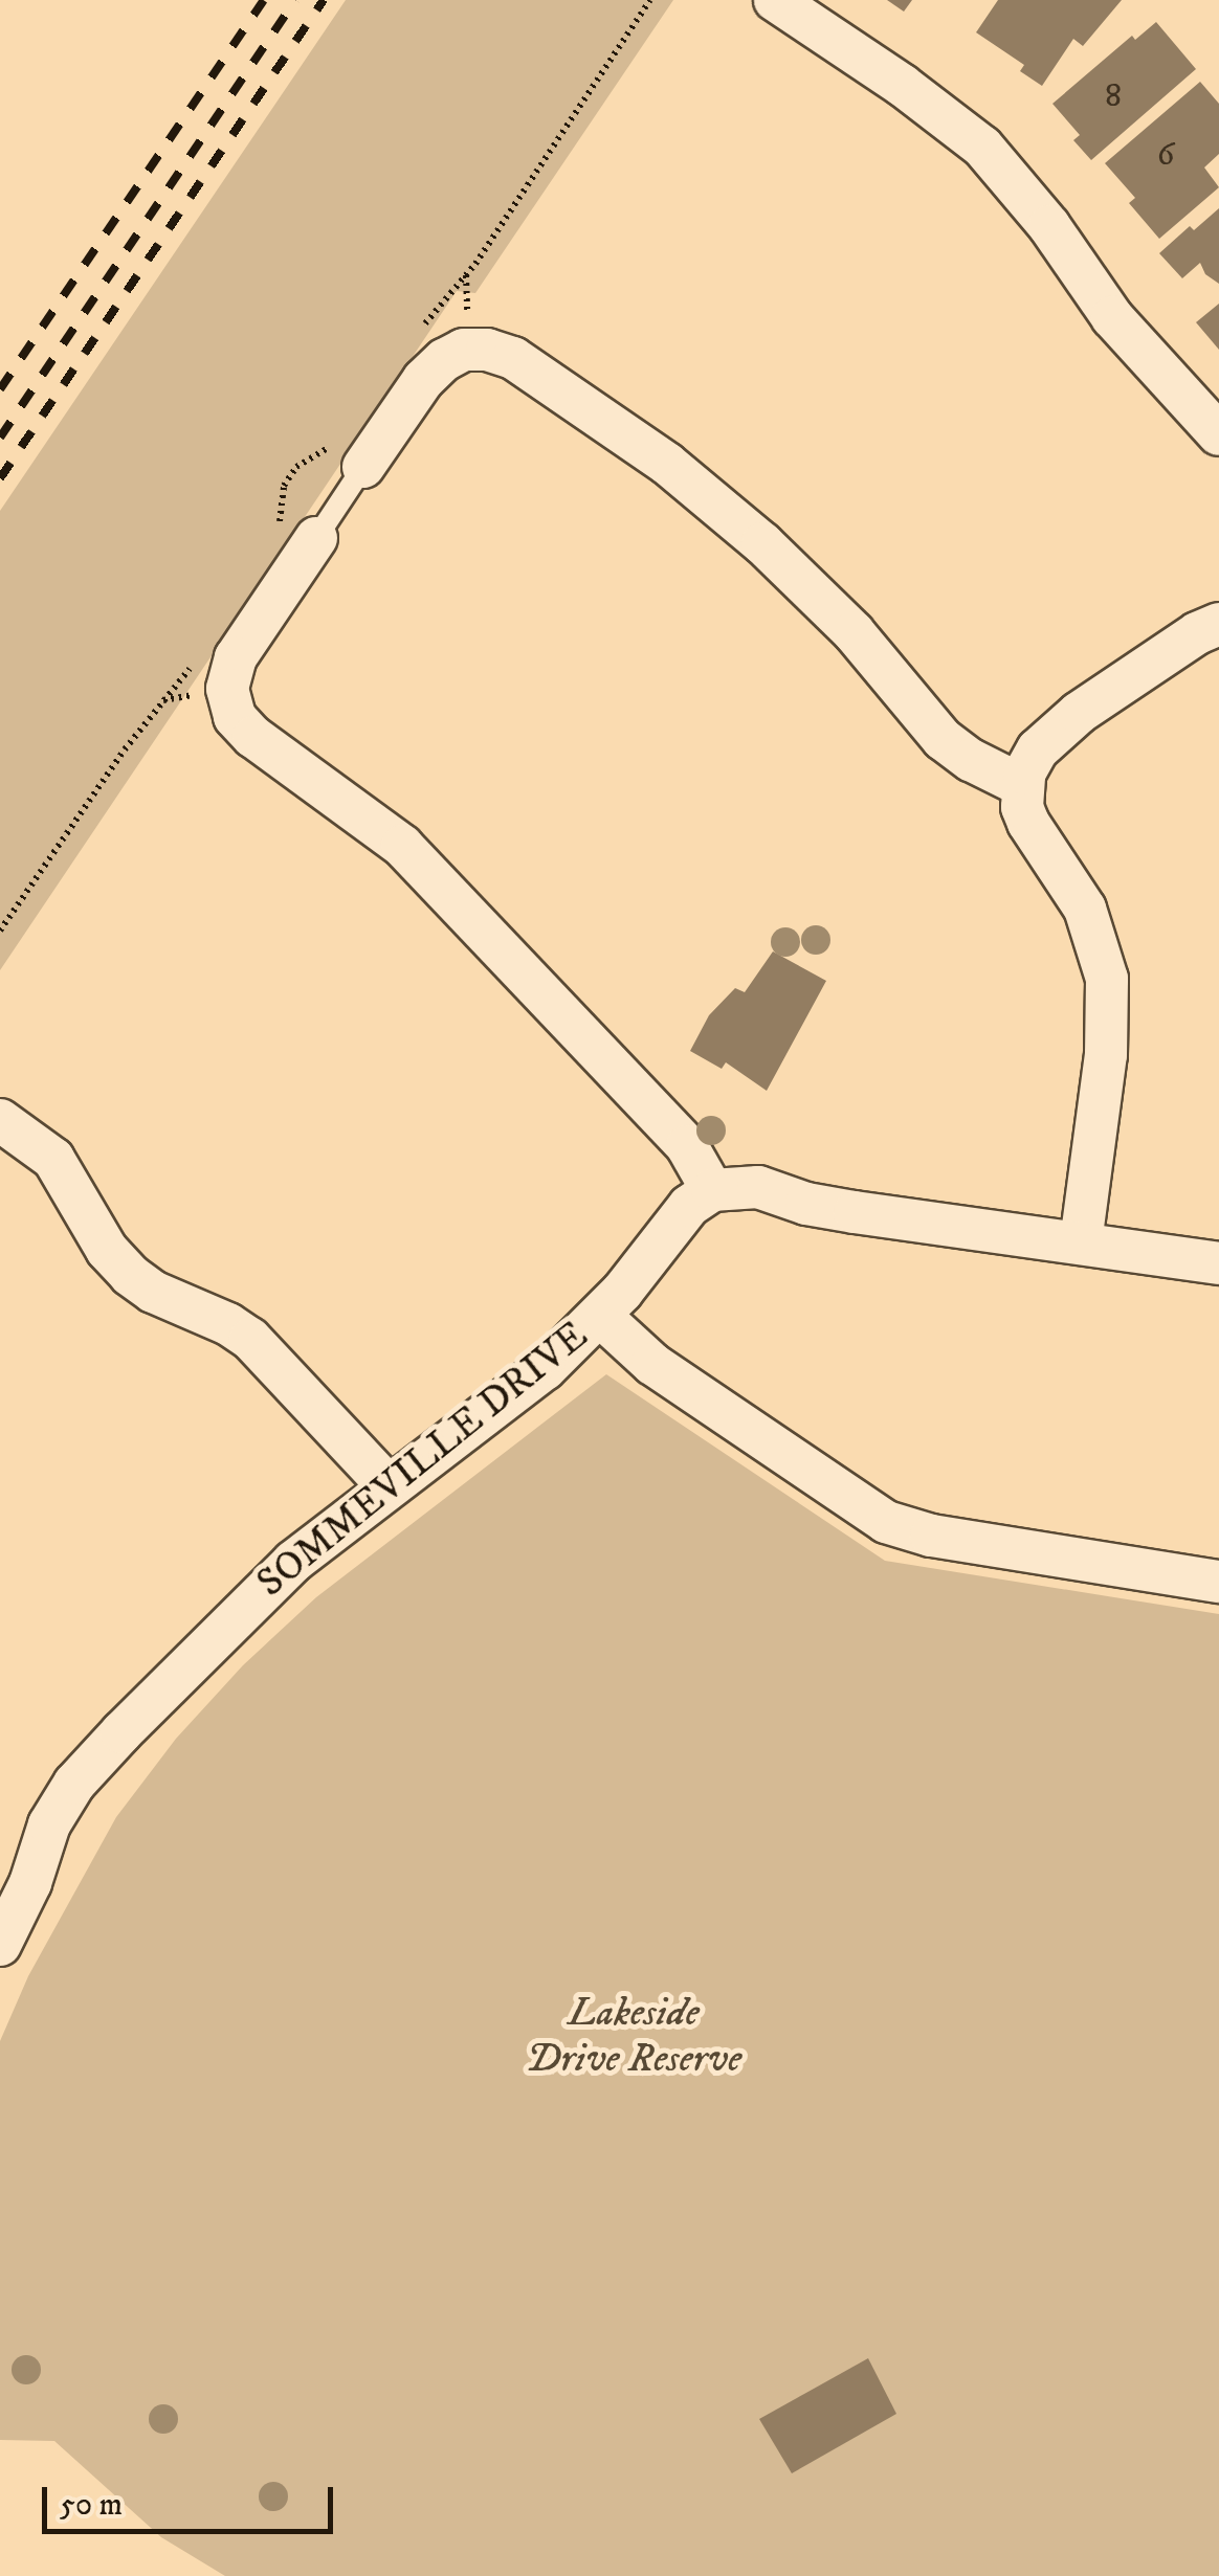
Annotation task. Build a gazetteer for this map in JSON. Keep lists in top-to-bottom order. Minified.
{"streets":{"street":["SOMMEVILLE DRIVE"]},"parks":["Lakeside Drive Reserve"],"house_numbers":["8","6"],"scale_bar":"50 m"}
